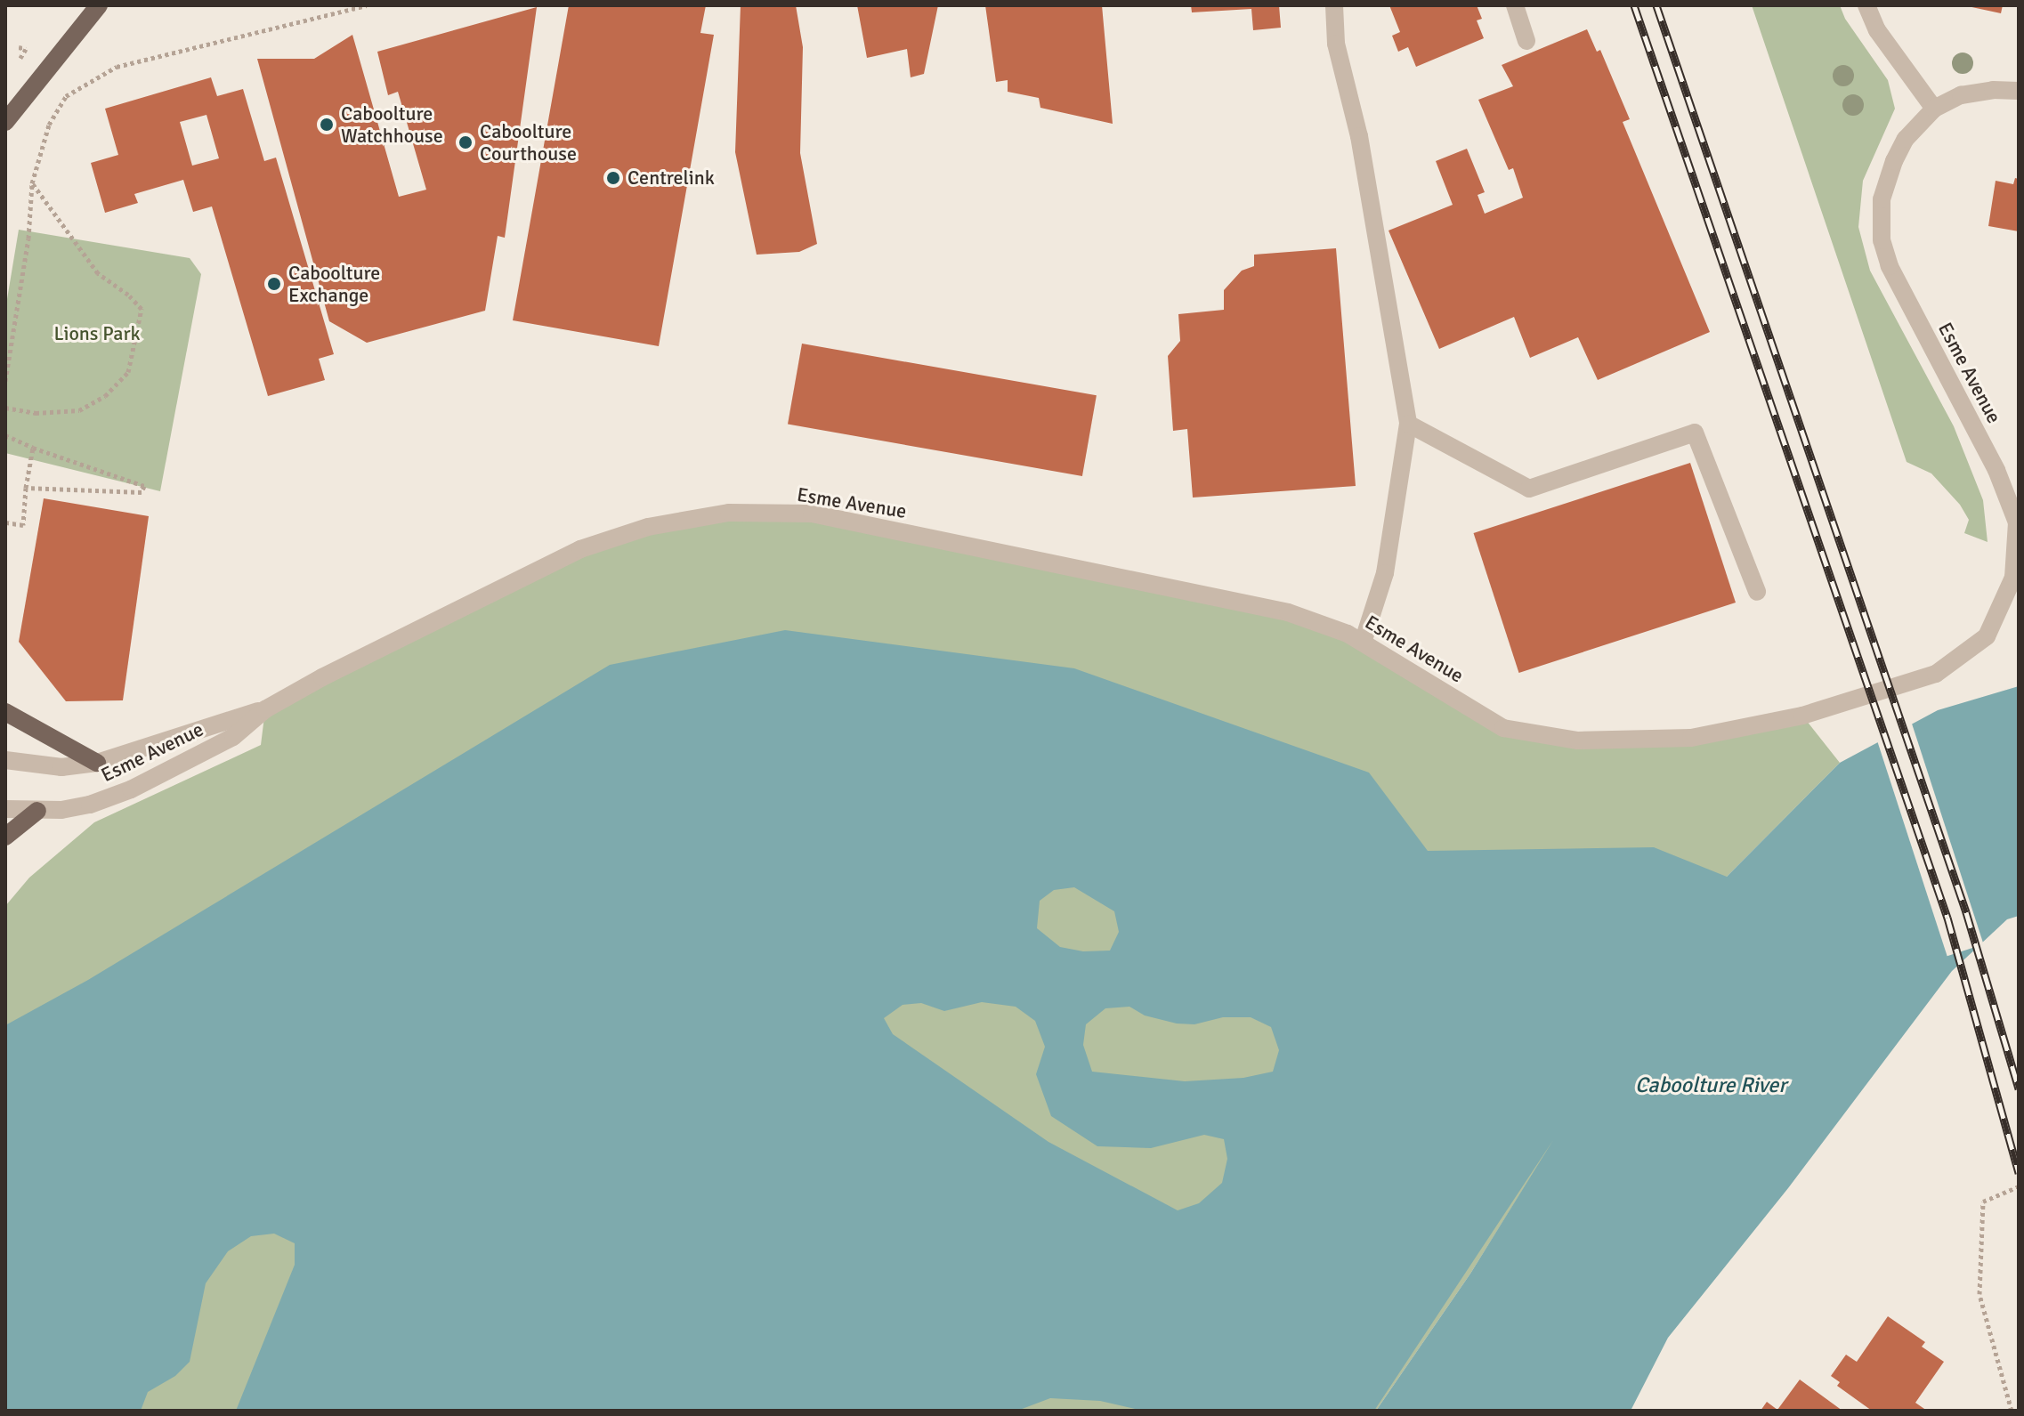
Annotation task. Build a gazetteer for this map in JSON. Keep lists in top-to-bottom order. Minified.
{"streets":{"street":["Esme Avenue"]},"water":["Caboolture River"],"parks":["Lions Park"],"places":["Caboolture Watchhouse","Caboolture Courthouse","Centrelink","Caboolture Exchange"]}
